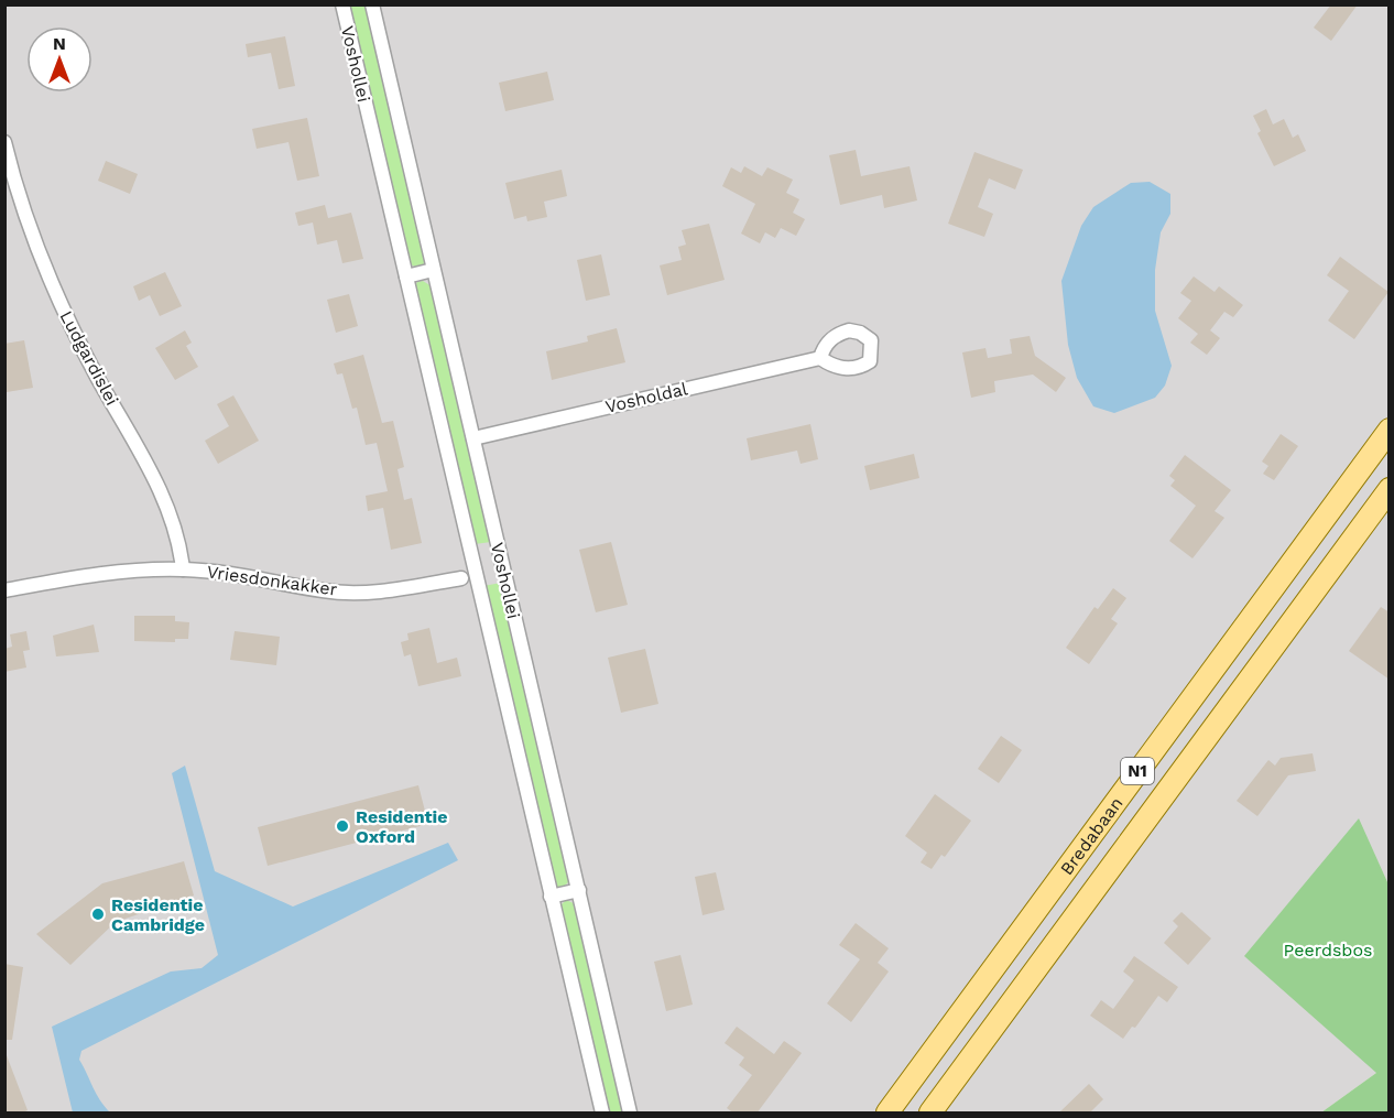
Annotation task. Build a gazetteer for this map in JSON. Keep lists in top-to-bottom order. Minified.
{"streets":{"main road":["N1","Bredabaan"],"street":["Voshollei","Ludgardislei","Vosholdal","Vriesdonkakker"]},"crossings":[["Voshollei","Vosholdal"],["Ludgardislei","Vriesdonkakker"]],"parks":["Peerdsbos"],"places":["Residentie Oxford","Residentie Cambridge"],"north":"top"}
